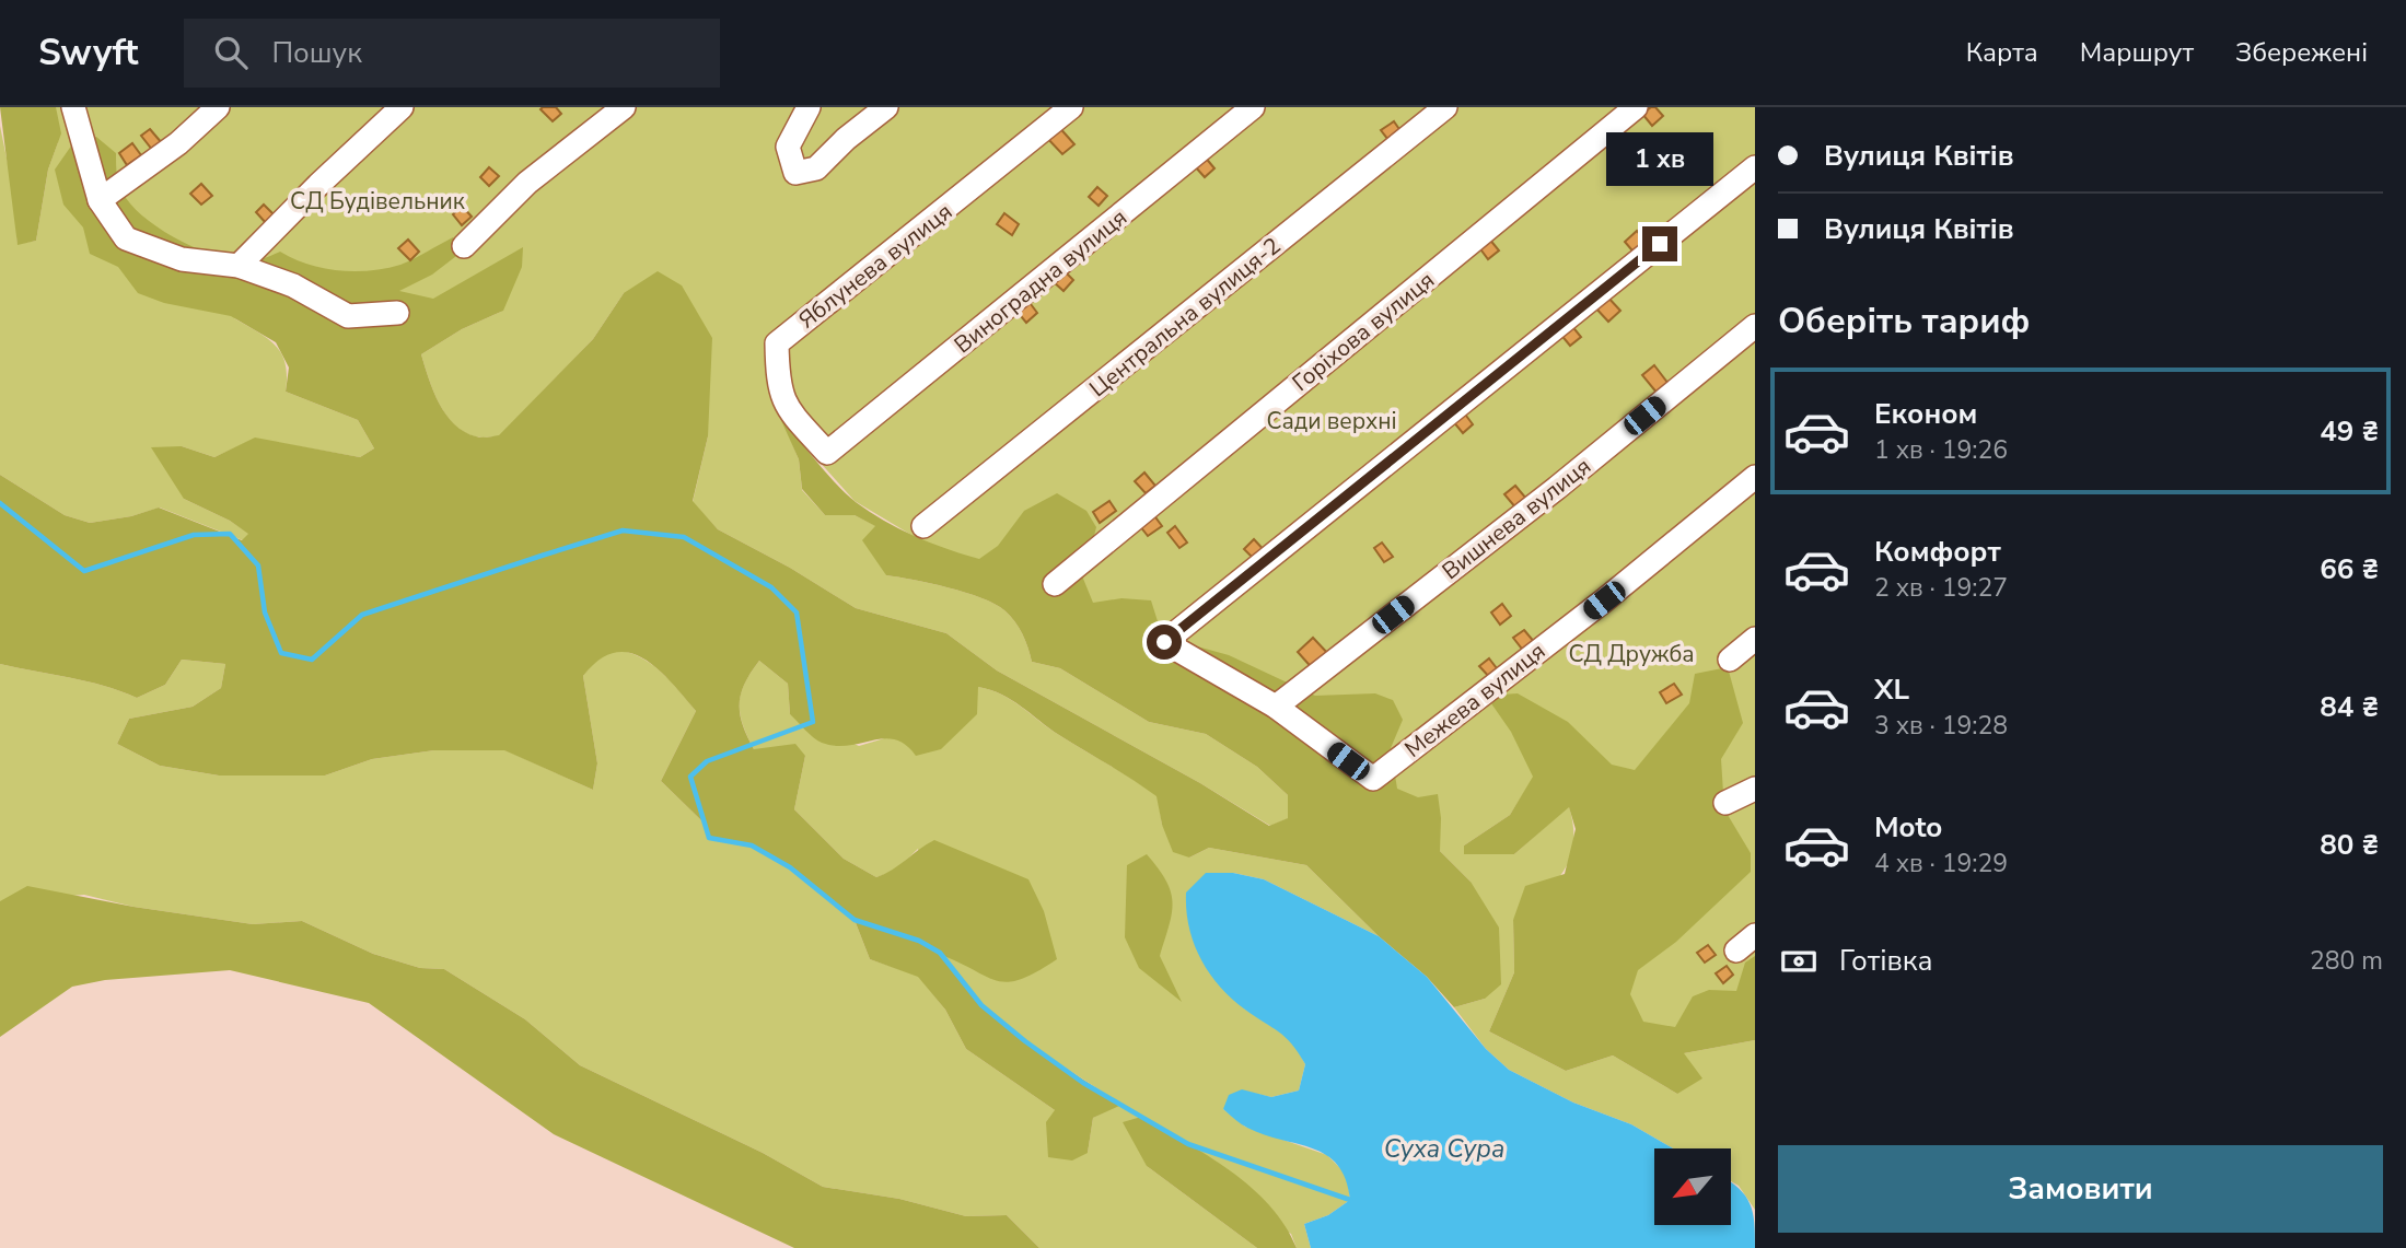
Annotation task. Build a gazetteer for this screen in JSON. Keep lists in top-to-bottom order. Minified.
{"streets":{"lane":["Яблунева вулиця","Виноградна вулиця","Центральна вулиця-2","Горіхова вулиця","Вишнева вулиця","Межева вулиця"]},"crossings":[["Яблунева вулиця","Виноградна вулиця"],["Вишнева вулиця","Межева вулиця"]],"water":["Суха Сура"],"parks":["СД Будівельник","Сади верхні","СД Дружба"],"north":"bottom left","page":{"header":"Swyft","search":"Пошук","nav":["Карта","Маршрут","Збережені"],"banner":["Вулиця Квітів","Вулиця Квітів"],"bubble":"1 хв","heading":"Оберіть тариф","list":[{"name":"Економ","note":"1 хв · 19:26","value":"49 ₴"},{"name":"Комфорт","note":"2 хв · 19:27","value":"66 ₴"},{"name":"XL","note":"3 хв · 19:28","value":"84 ₴"},{"name":"Moto","note":"4 хв · 19:29","value":"80 ₴"}],"pay":["Готівка","280 m"],"buttons":"Замовити"}}
